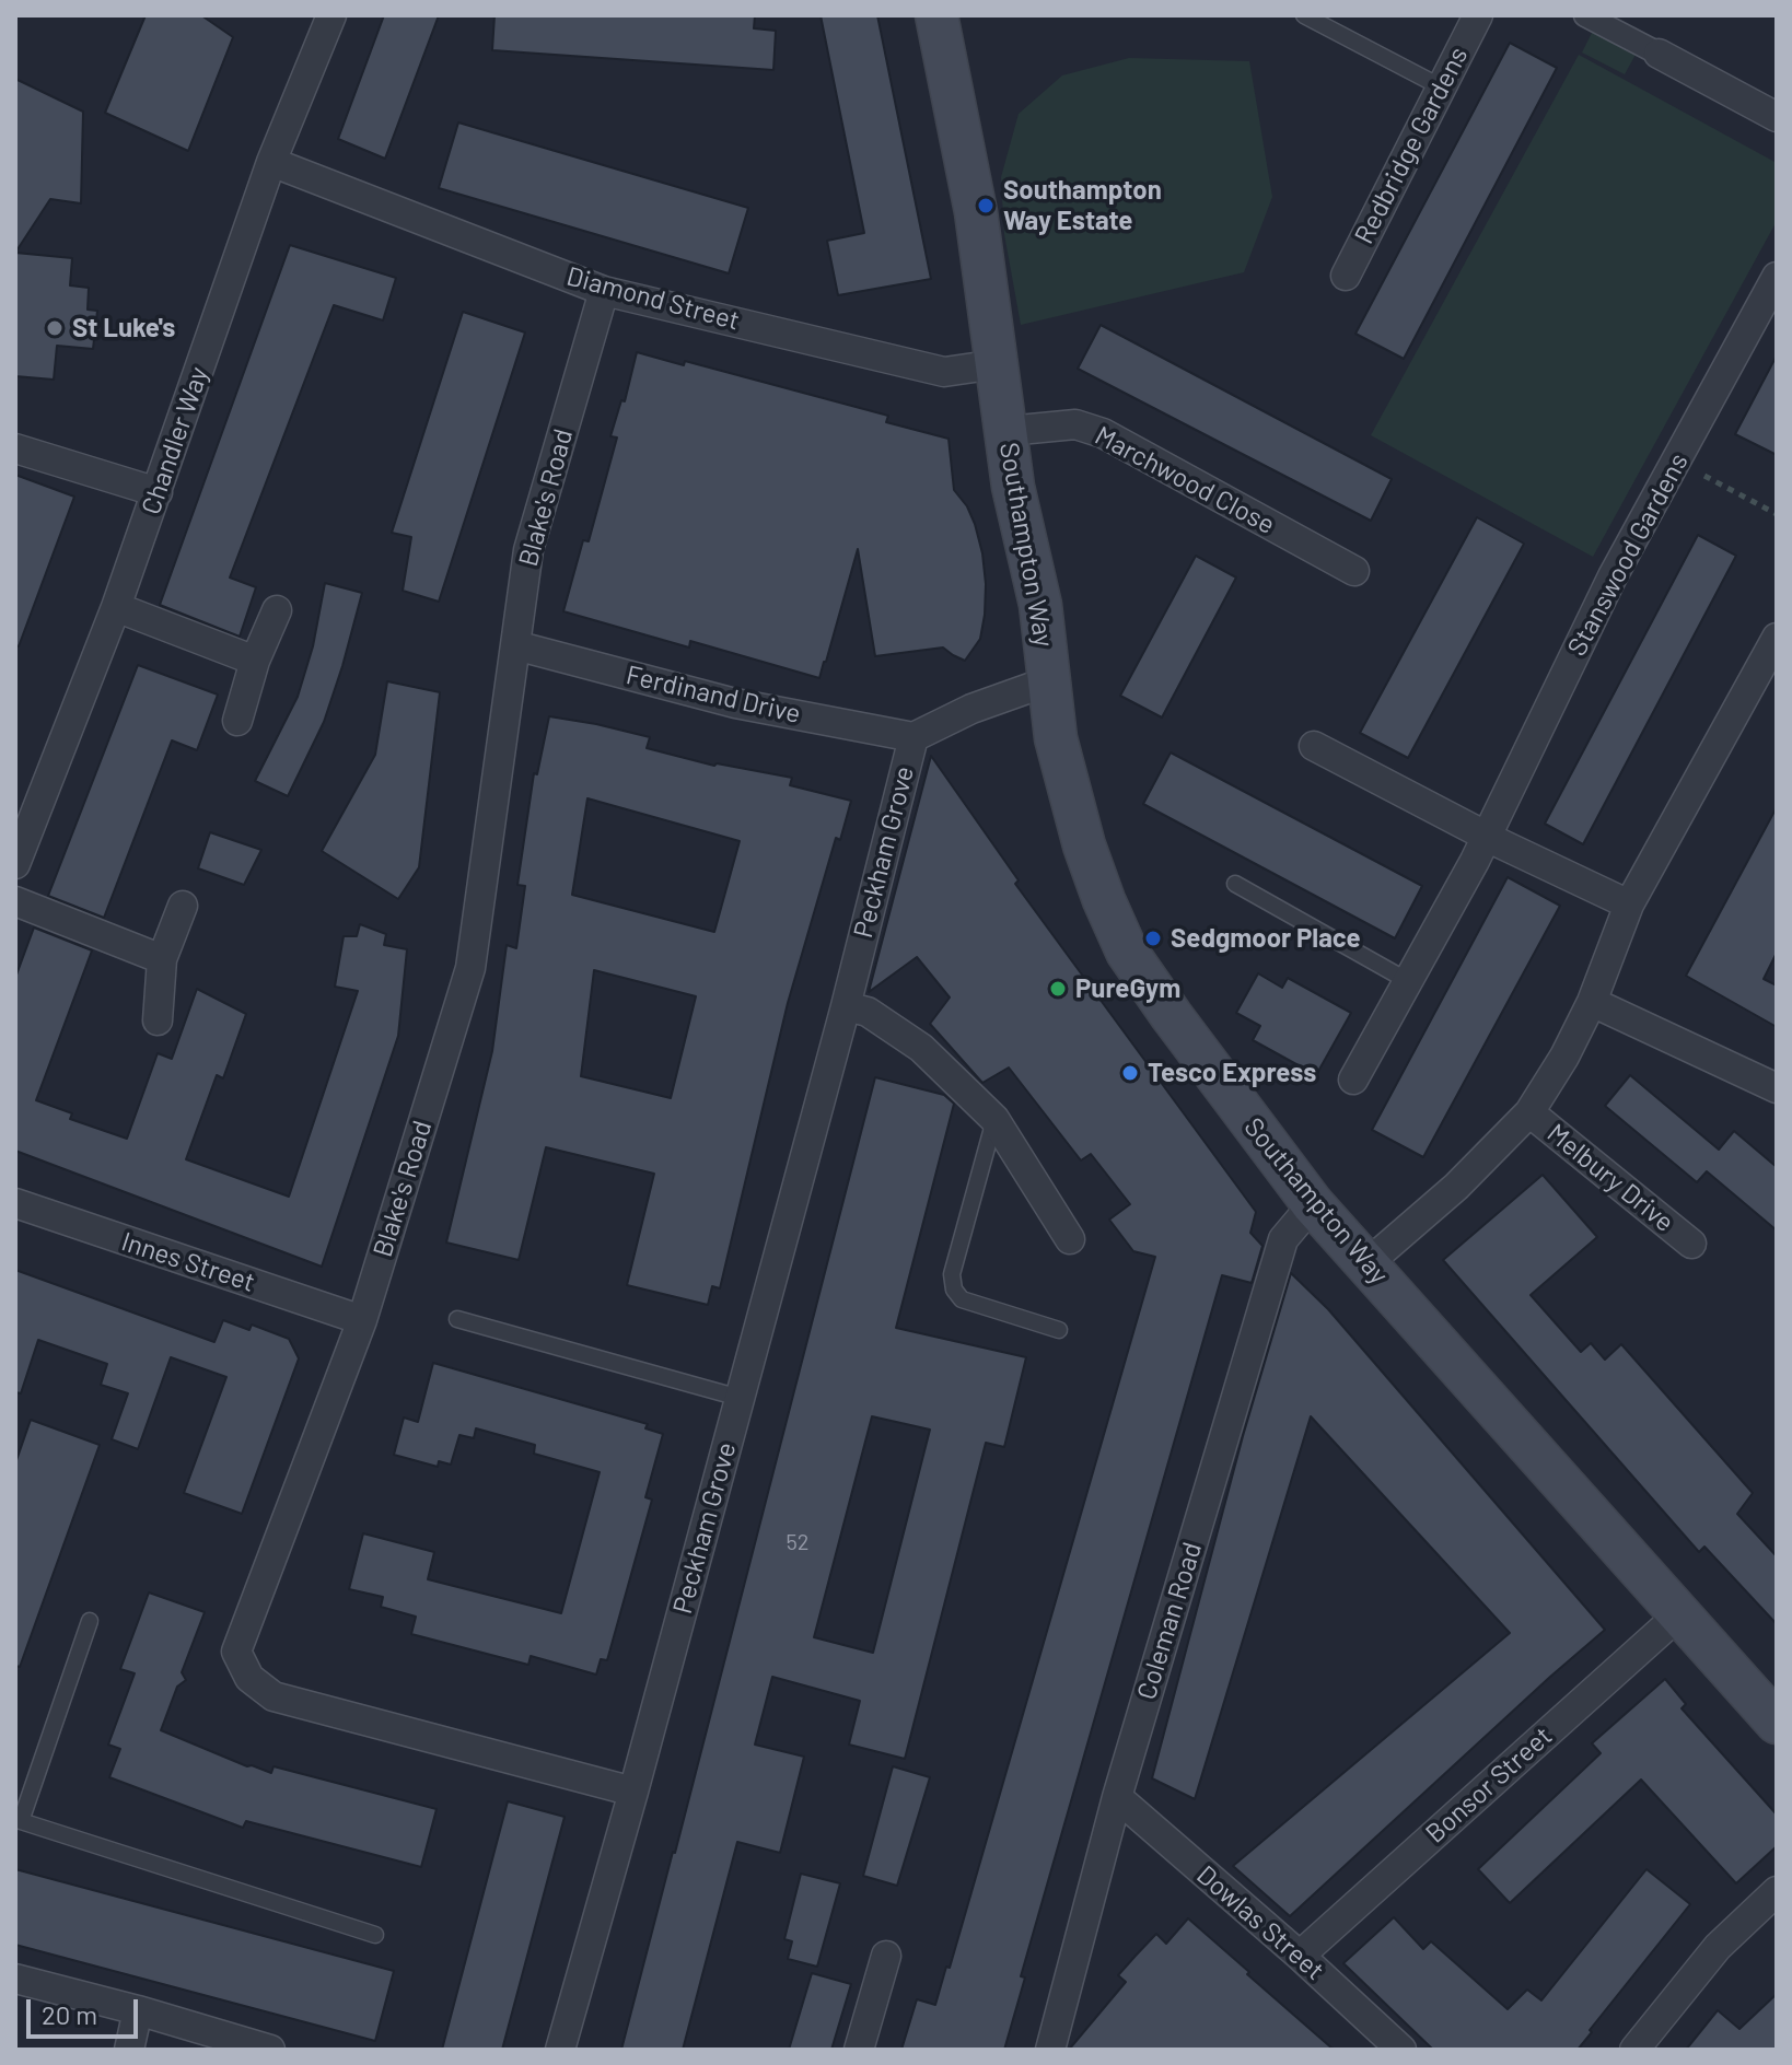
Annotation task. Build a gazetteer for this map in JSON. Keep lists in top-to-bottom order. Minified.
{"streets":{"main road":["Southampton Way"],"street":["Redbridge Gardens","Diamond Street","Chandler Way","Marchwood Close","Blake's Road","Stanswood Gardens","Ferdinand Drive","Peckham Grove","Melbury Drive","Innes Street","Coleman Road","Bonsor Street","Dowlas Street"]},"crossings":[["Diamond Street","Chandler Way"],["Diamond Street","Blake's Road"],["Diamond Street","Southampton Way"],["Marchwood Close","Southampton Way"],["Blake's Road","Ferdinand Drive"],["Blake's Road","Peckham Grove"],["Blake's Road","Innes Street"],["Southampton Way","Peckham Grove"],["Southampton Way","Coleman Road"],["Southampton Way","Bonsor Street"],["Ferdinand Drive","Peckham Grove"],["Coleman Road","Dowlas Street"],["Bonsor Street","Dowlas Street"]],"places":["Southampton Way Estate","St Luke's","Sedgmoor Place","PureGym","Tesco Express"],"house_numbers":["52"],"scale_bar":"20 m"}
